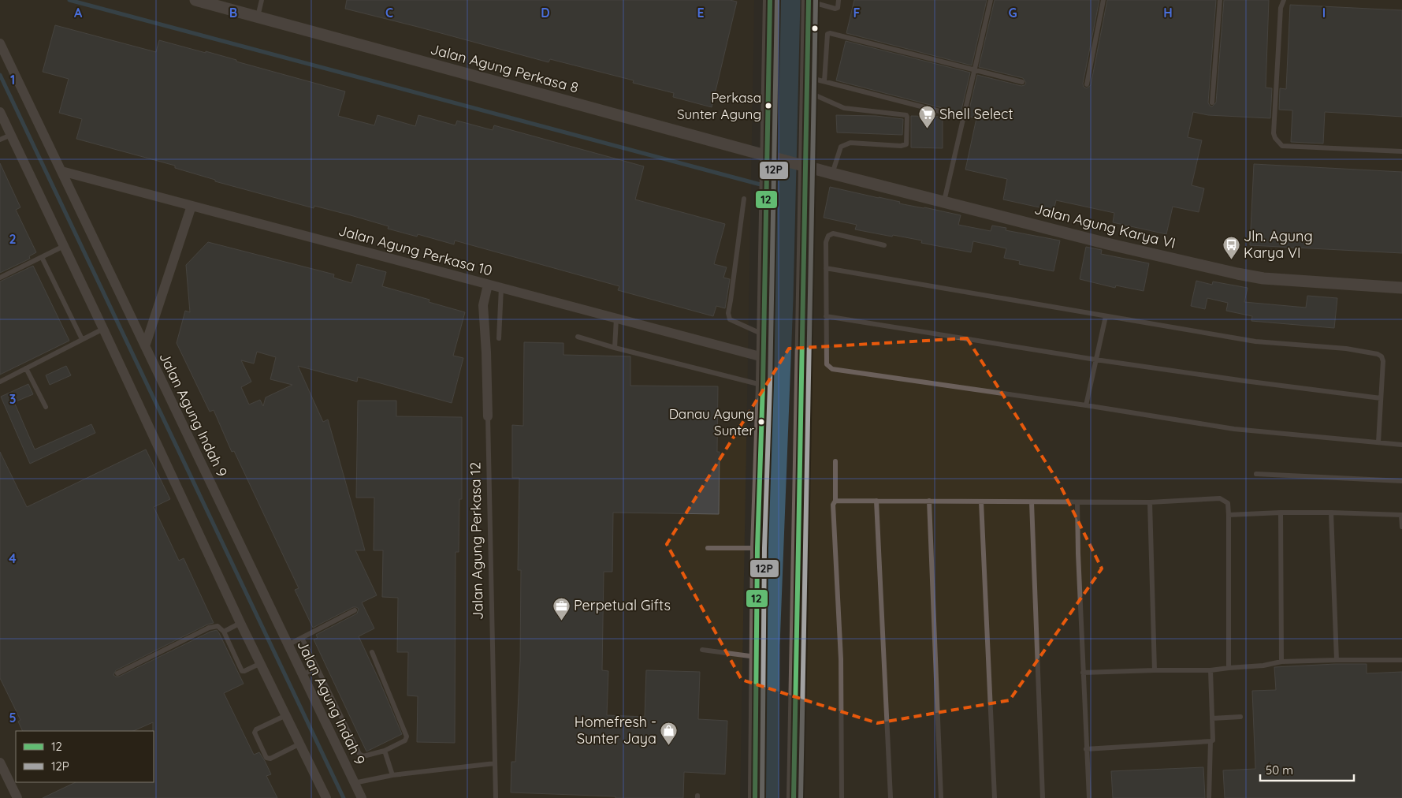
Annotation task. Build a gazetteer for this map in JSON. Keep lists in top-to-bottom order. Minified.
{"streets":{"street":["Jalan Agung Perkasa 8","Jalan Agung Karya VI","Jalan Agung Perkasa 10","Jalan Agung Indah 9","Jalan Agung Perkasa 12"]},"crossings":[["Jalan Agung Perkasa 8","Jalan Agung Karya VI"],["Jalan Agung Perkasa 10","Jalan Agung Indah 9"],["Jalan Agung Perkasa 10","Jalan Agung Perkasa 12"]],"places":{"other":["Perkasa Sunter Agung","Danau Agung Sunter"],"supermarket":["Shell Select"],"bus stop":["Jln. Agung Karya VI"],"office":["Perpetual Gifts"],"shop":["Homefresh - Sunter Jaya"]},"lines":["transit line 12","transit line 12P"],"legend":["12","12P"],"scale_bar":"50 m","grid":{"columns":["A","B","C","D","E","F","G","H","I"],"rows":["1","2","3","4","5"]}}
